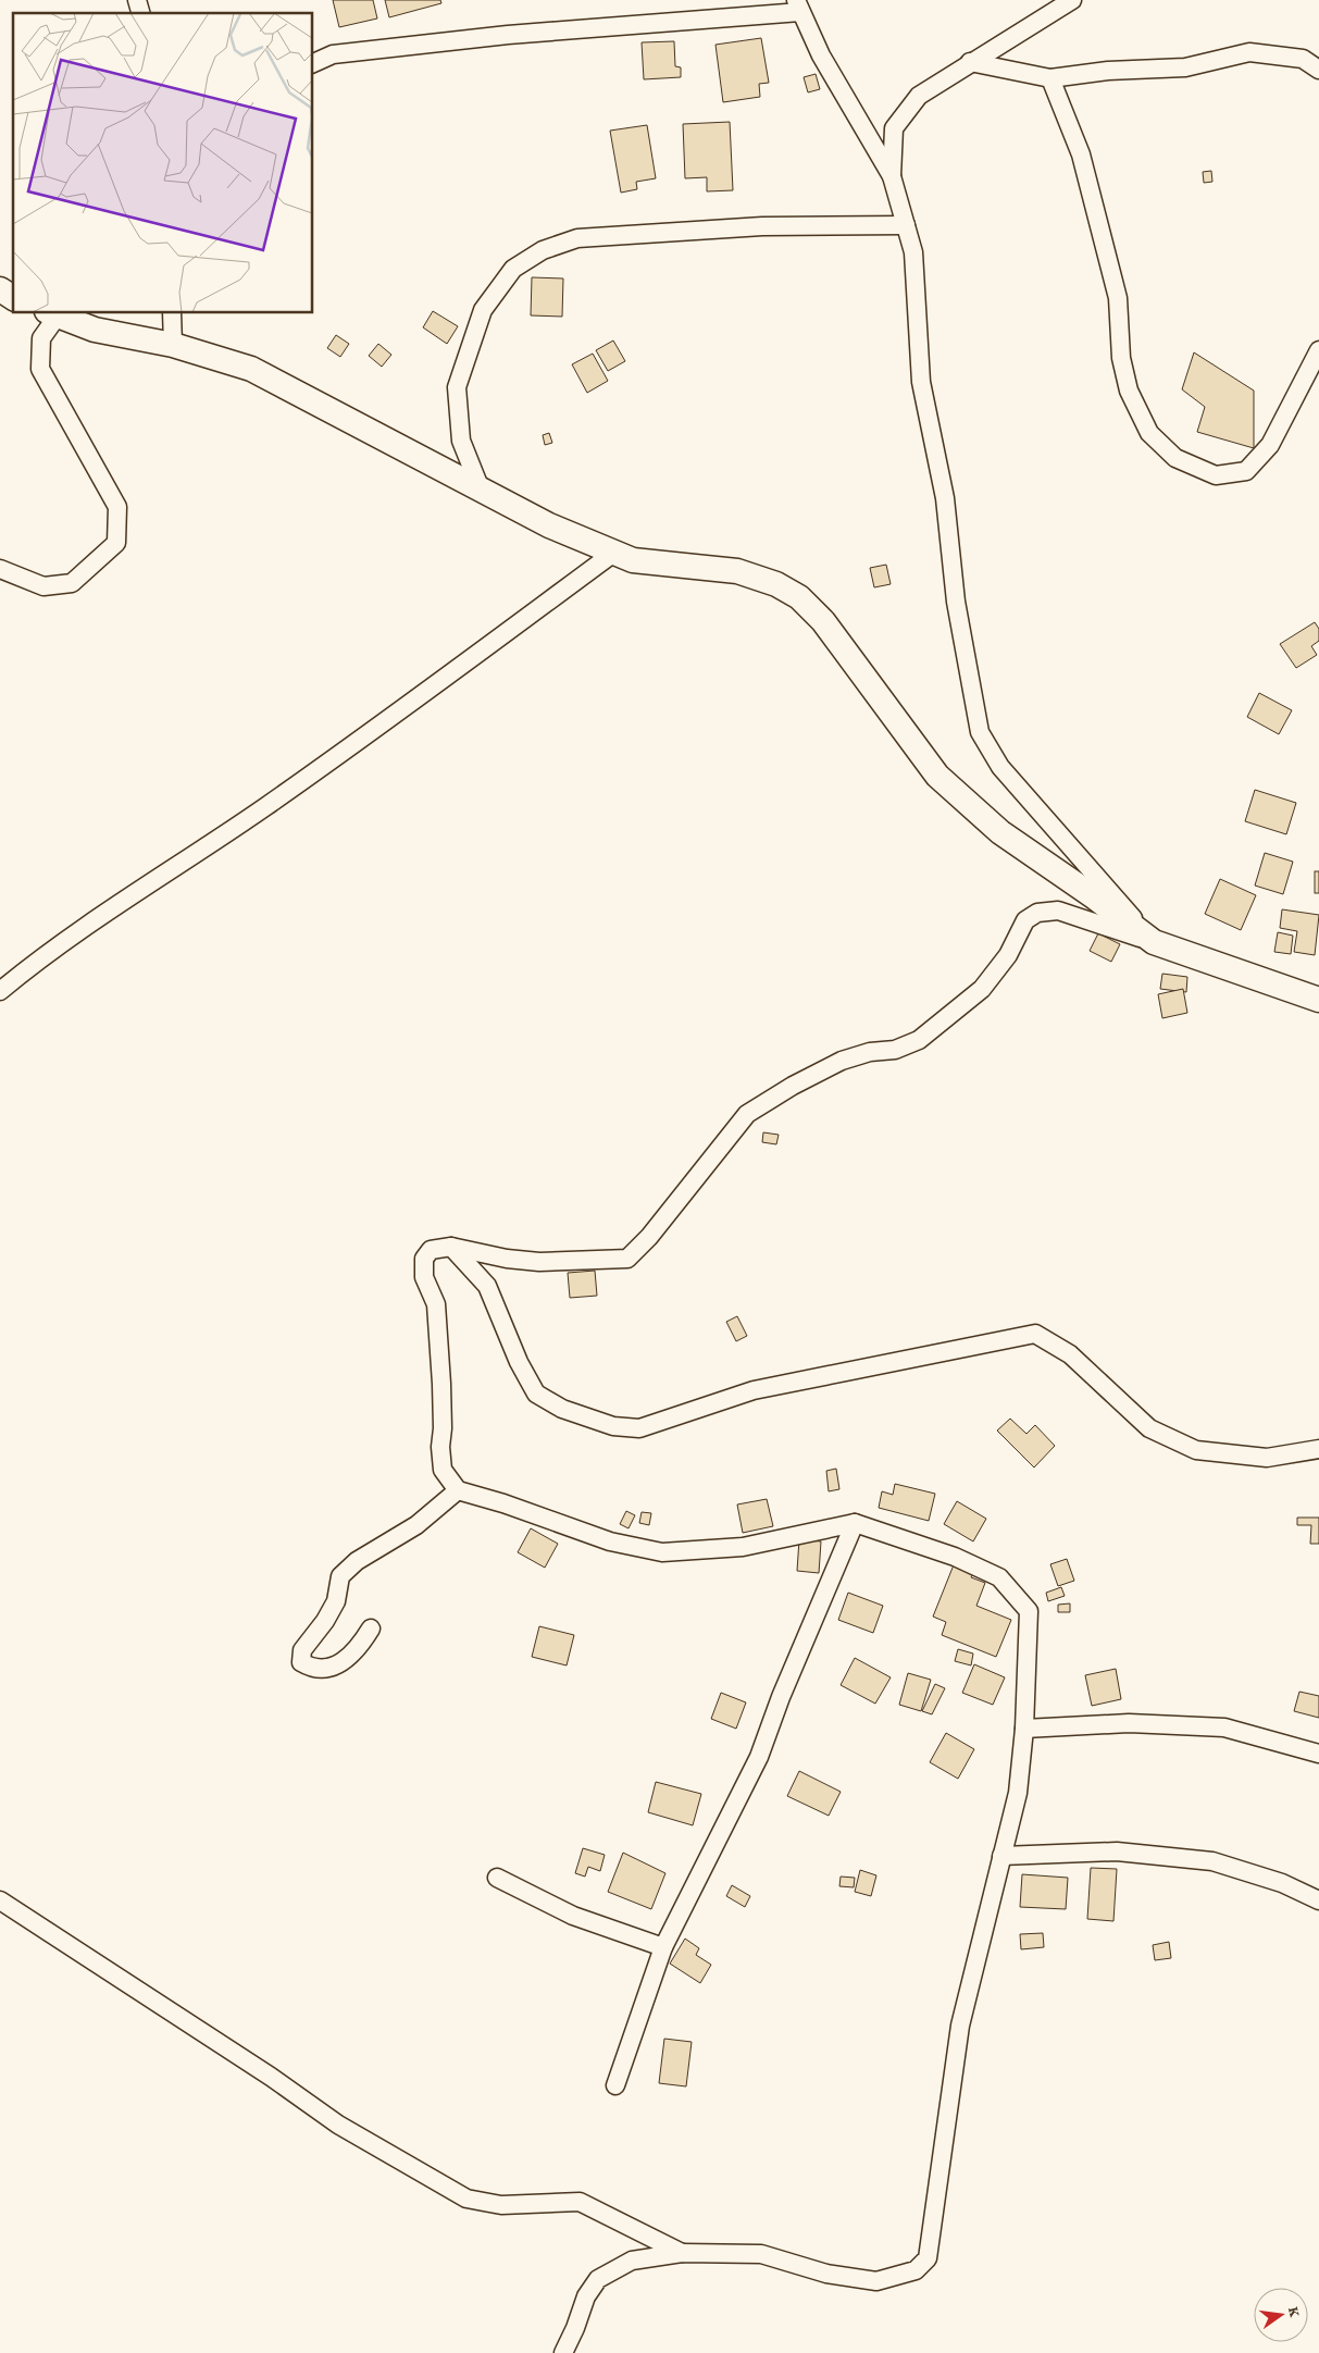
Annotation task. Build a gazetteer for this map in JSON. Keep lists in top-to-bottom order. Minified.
{"north":"right"}
